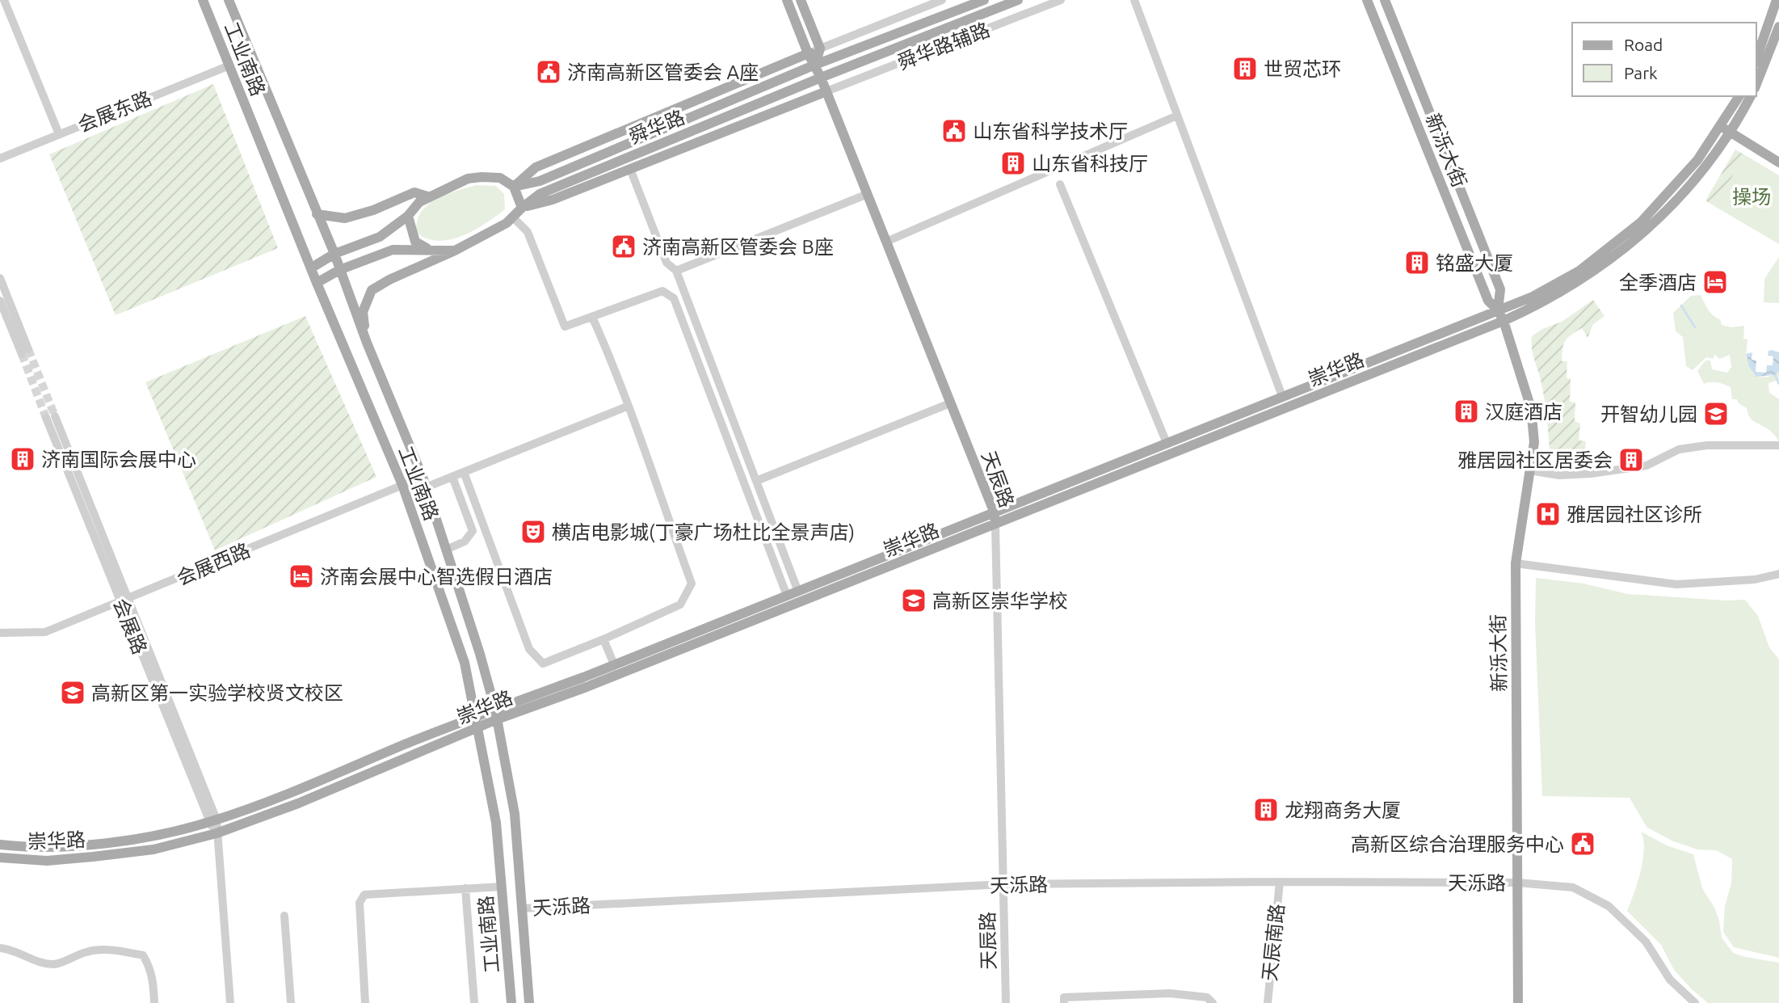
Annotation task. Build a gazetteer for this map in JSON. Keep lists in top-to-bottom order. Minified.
{"streets":{"main road":["工业南路","舜华路","新泺大街","崇华路","天辰路"],"street":["舜华路辅路","会展东路","会展西路","会展路","天泺路","天辰南路"]},"crossings":[["舜华路辅路","天辰路"],["工业南路","会展东路"],["工业南路","舜华路"],["工业南路","崇华路"],["工业南路","会展西路"],["工业南路","天泺路"],["舜华路","天辰路"],["新泺大街","崇华路"],["新泺大街","天泺路"],["崇华路","天辰路"],["崇华路","会展路"],["天辰路","天泺路"],["会展西路","会展路"],["天泺路","天辰南路"]],"parks":["操场"],"places":{"building":["世贸芯环","山东省科技厅","铭盛大厦","汉庭酒店","济南国际会展中心","雅居园社区居委会","龙翔商务大厦"],"public building":["济南高新区管委会 A座","山东省科学技术厅","济南高新区管委会 B座","高新区综合治理服务中心"],"hotel":["全季酒店","济南会展中心智选假日酒店"],"school or university":["开智幼儿园","高新区崇华学校","高新区第一实验学校贤文校区"],"hospital":["雅居园社区诊所"],"theatre":["横店电影城(丁豪广场杜比全景声店)"]},"legend":["Road","Park"]}
